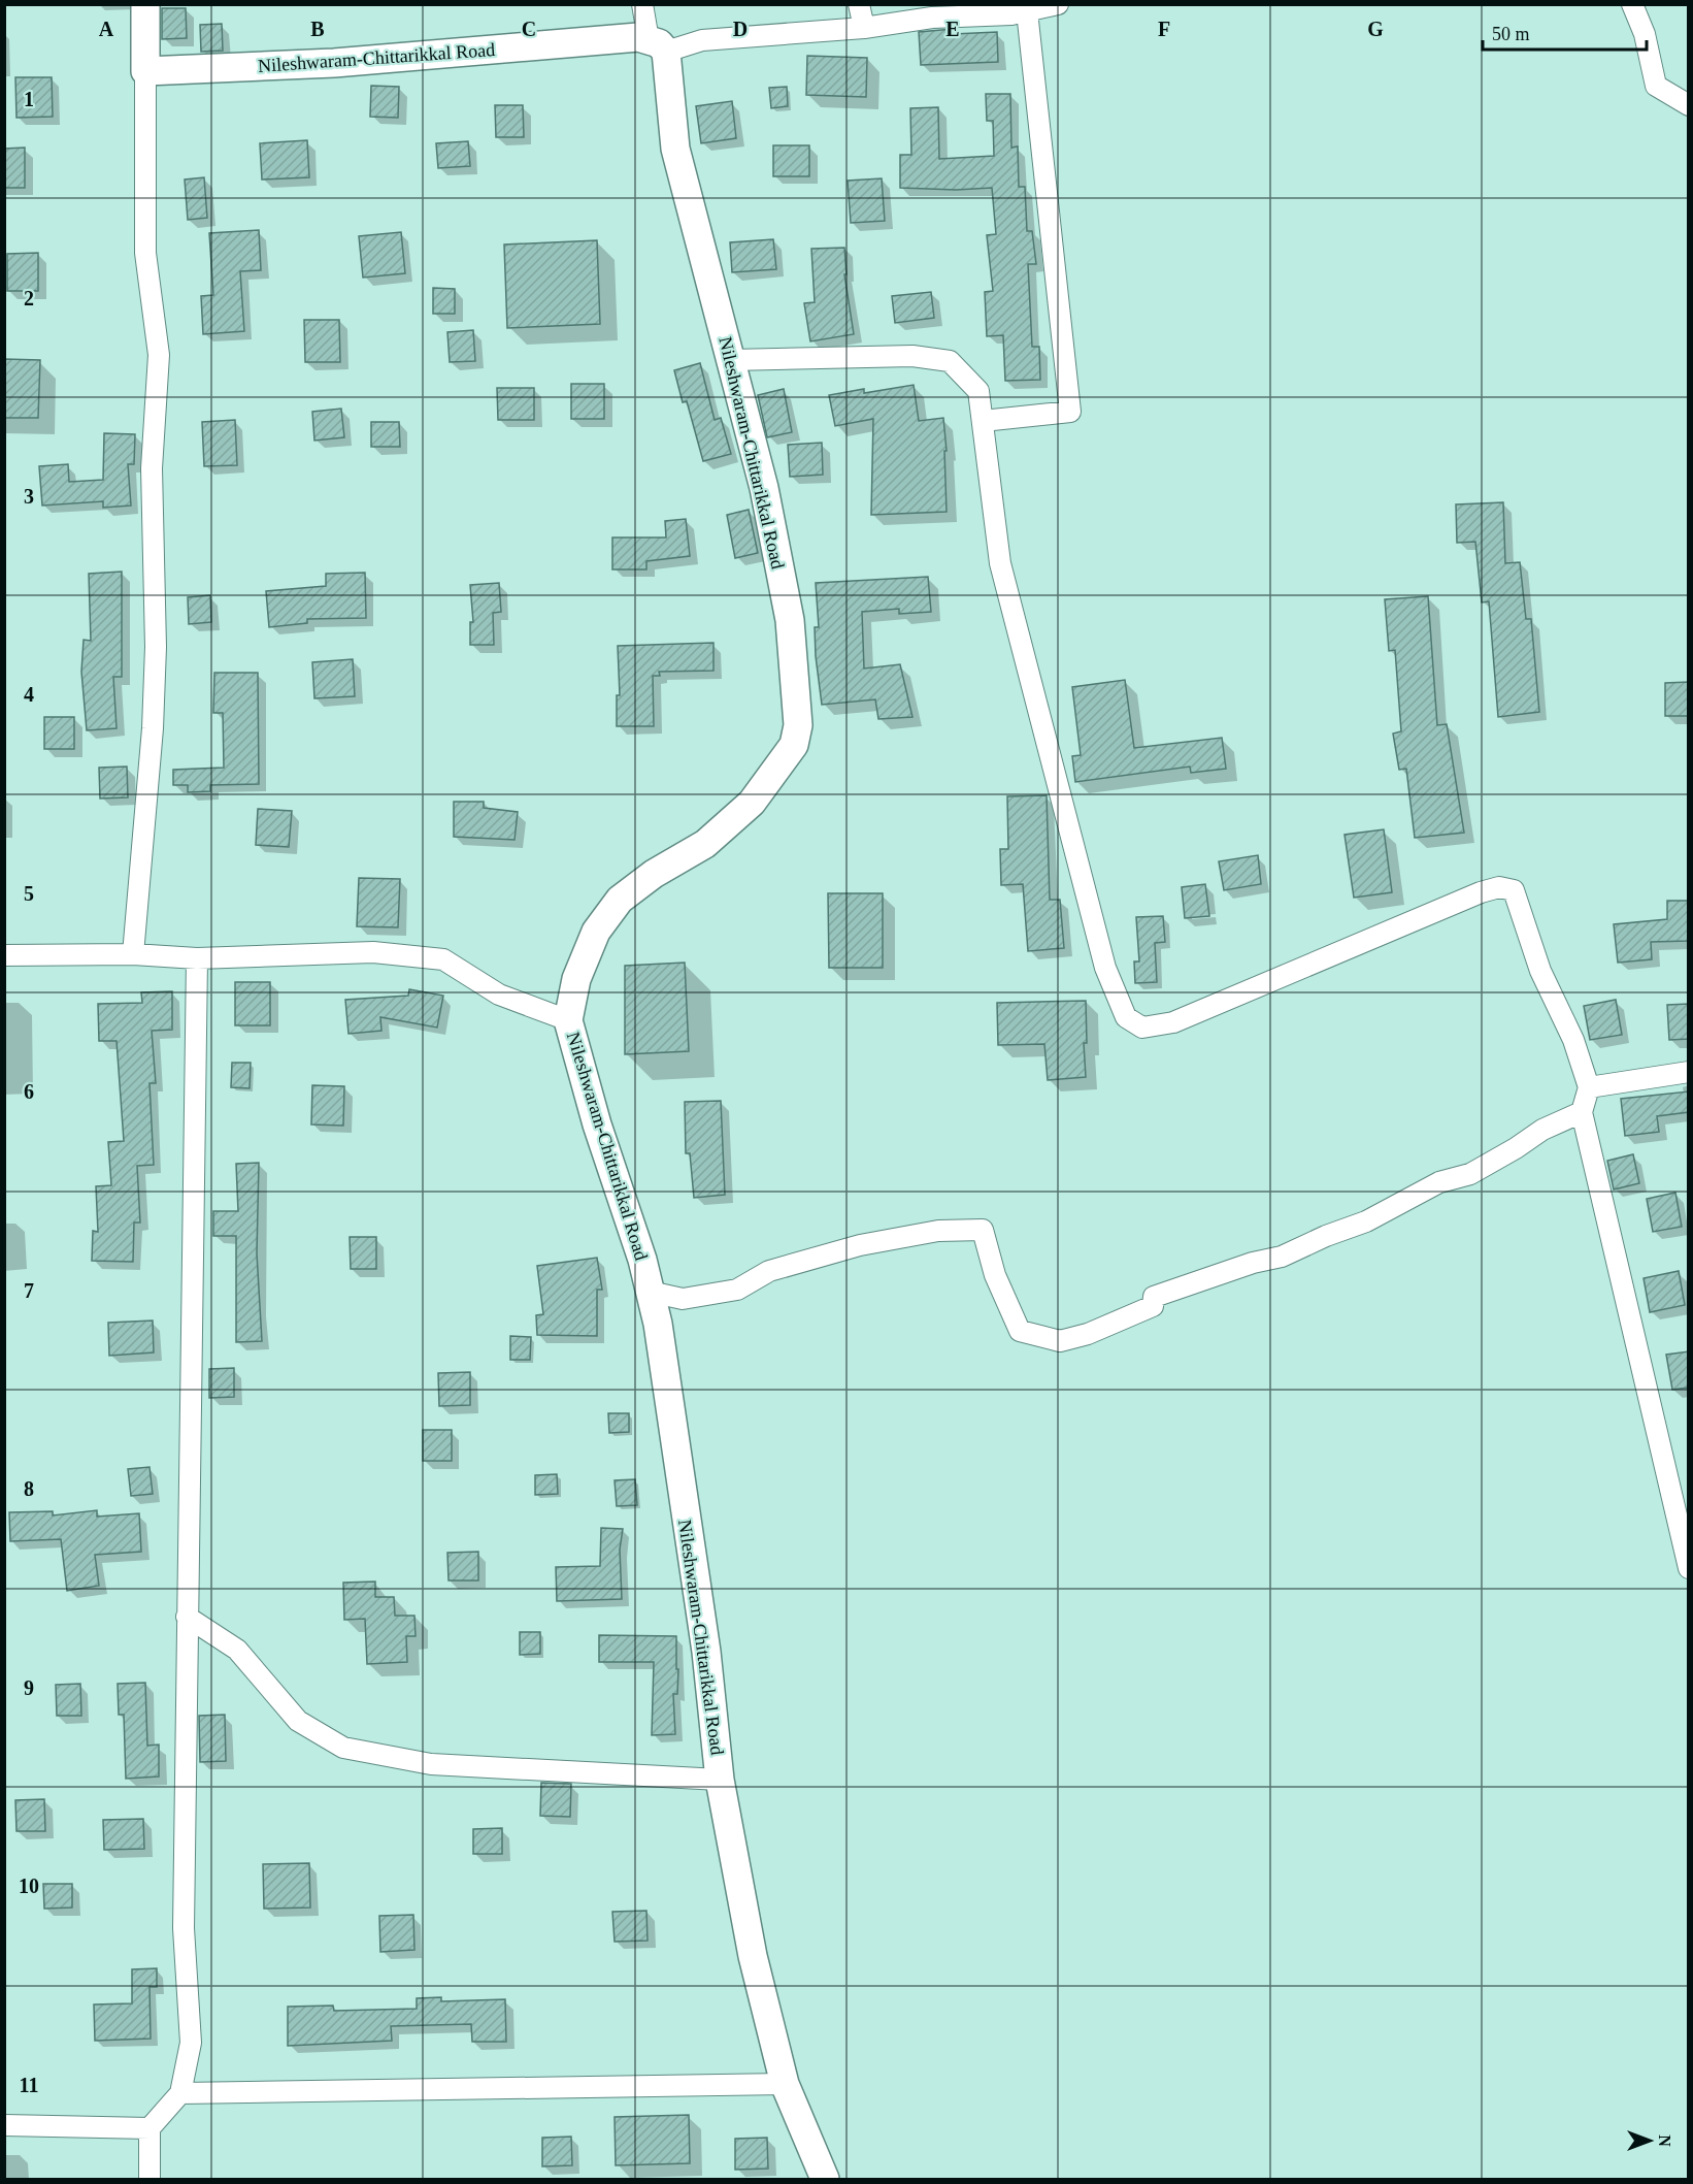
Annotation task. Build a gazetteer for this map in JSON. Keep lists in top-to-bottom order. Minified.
{"streets":{"main road":["Nileshwaram-Chittarikkal Road"]},"scale_bar":"50 m","north":"right","grid":{"columns":["A","B","C","D","E","F","G"],"rows":["1","2","3","4","5","6","7","8","9","10","11"]}}
